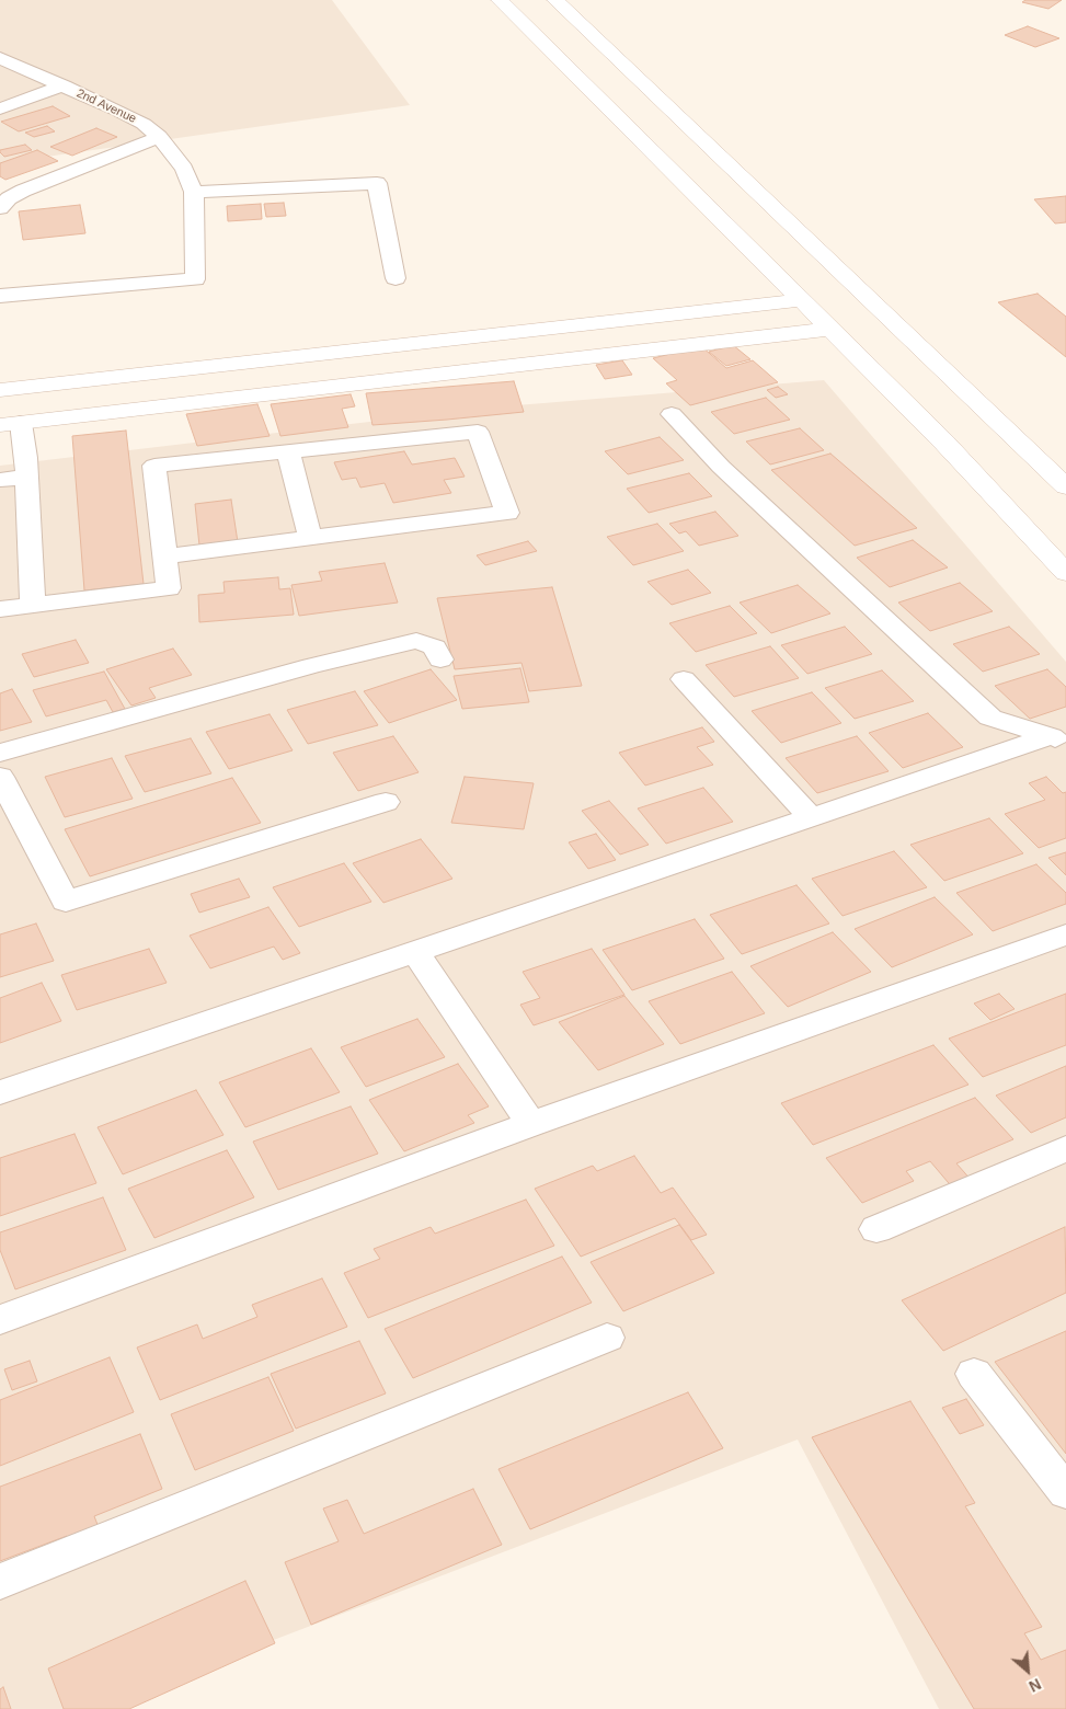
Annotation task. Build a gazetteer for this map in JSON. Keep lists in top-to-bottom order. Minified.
{"streets":{"street":["2nd Avenue"]},"north":"bottom right"}
